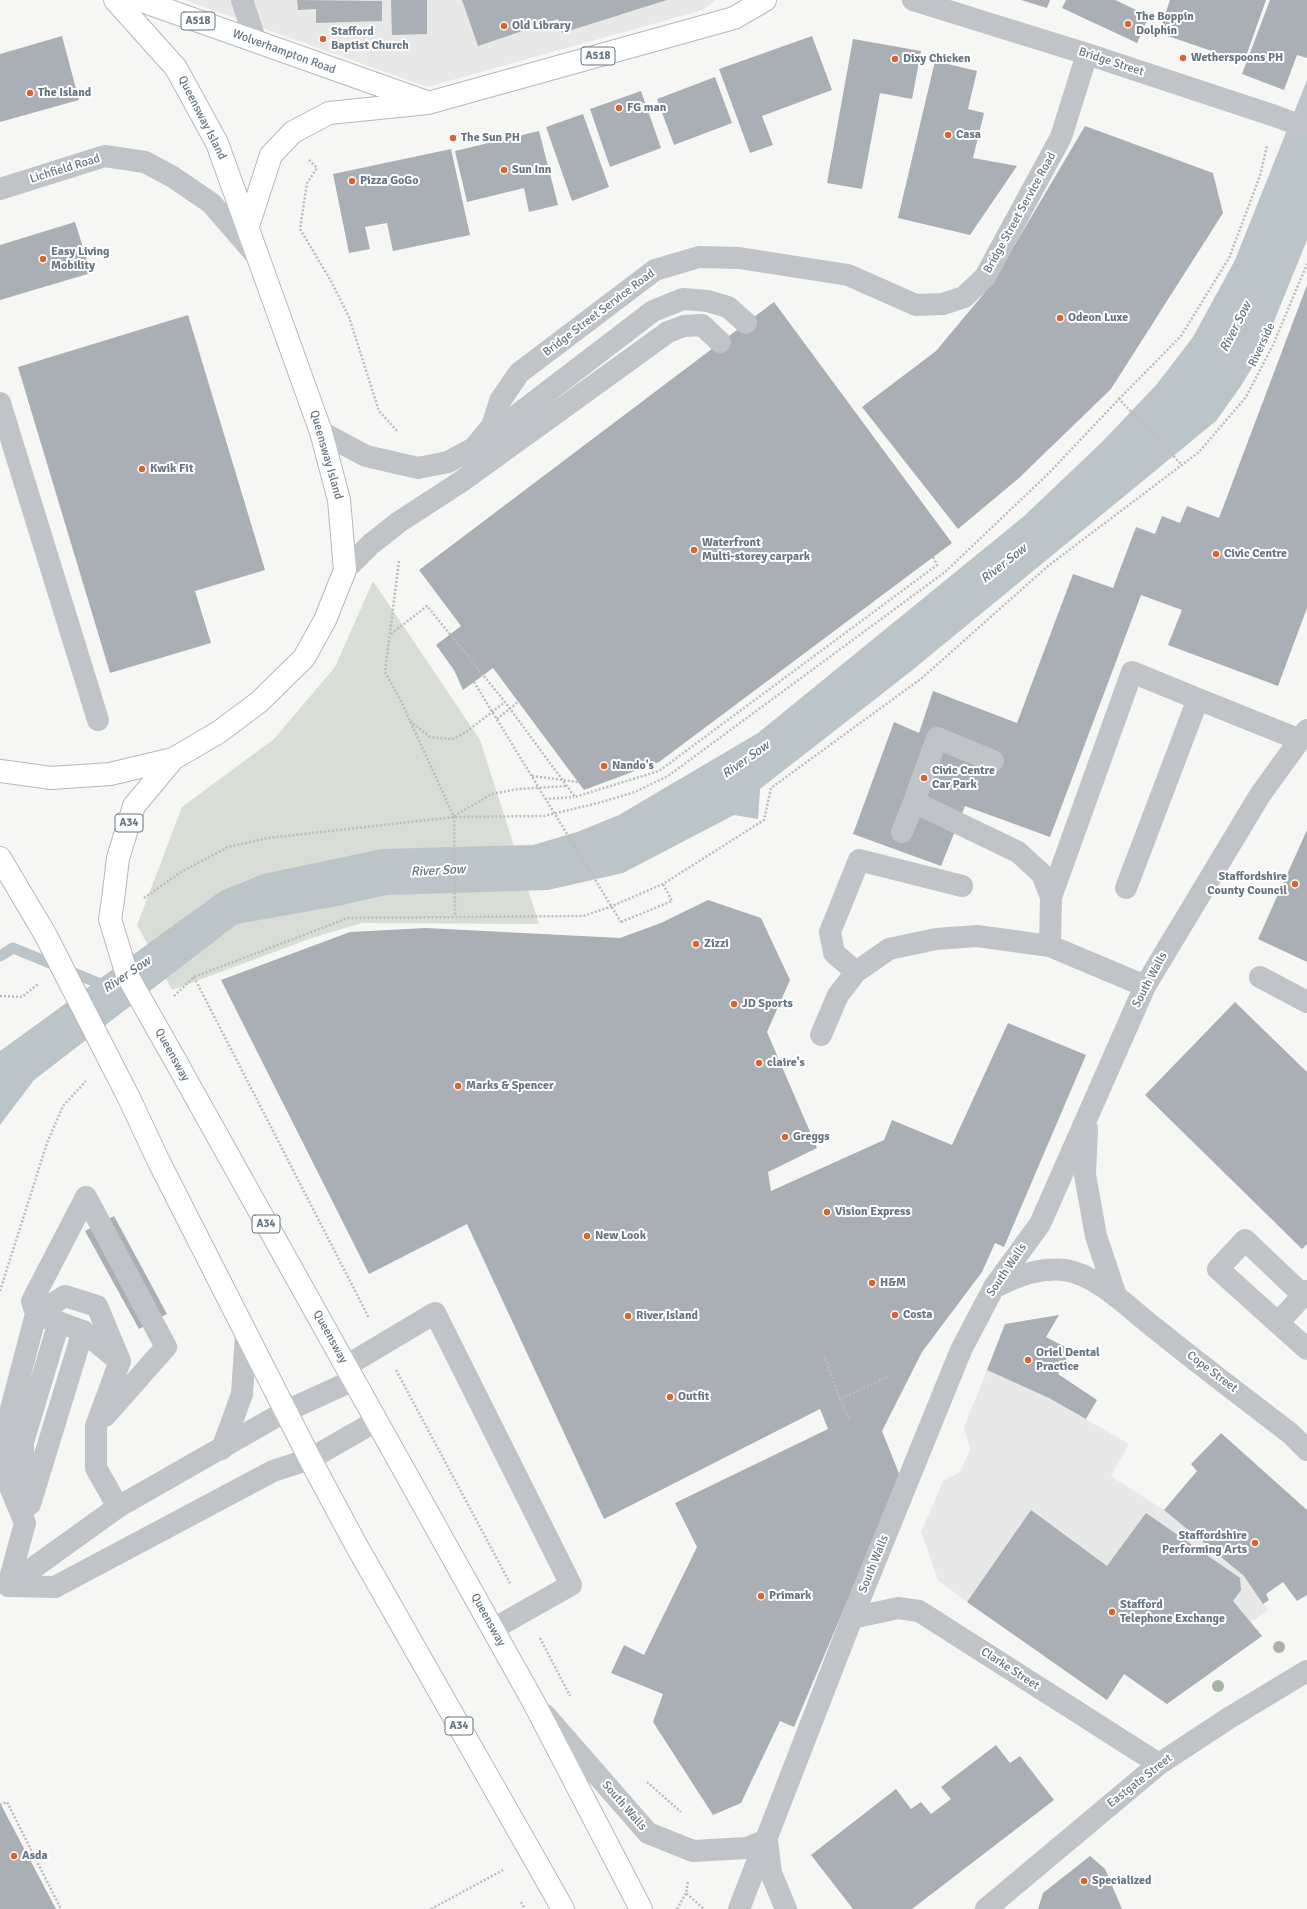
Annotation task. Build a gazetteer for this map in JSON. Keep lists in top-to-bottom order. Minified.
{"streets":{"highway":["A518","Wolverhampton Road","Queensway Island","A34","Queensway"],"street":["Bridge Street","Lichfield Road","Bridge Street Service Road","South Walls","Cope Street","Clarke Street","Eastgate Street"],"path":["Riverside"]},"crossings":[["A518","Wolverhampton Road"],["A518","Queensway Island"],["Bridge Street","Bridge Street Service Road"],["Queensway Island","Lichfield Road"],["Queensway Island","Bridge Street Service Road"],["Queensway Island","Queensway"],["South Walls","Queensway"],["South Walls","Cope Street"],["South Walls","Clarke Street"],["Clarke Street","Eastgate Street"]],"water":["River Sow"],"places":["The Boppin Dolphin","Old Library","Stafford Baptist Church","Wetherspoons PH","Dixy Chicken","The Island","FG man","Casa","The Sun PH","Sun Inn","Pizza GoGo","Easy Living Mobility","Odeon Luxe","Kwik Fit","Waterfront Multi-storey carpark","Civic Centre","Nando's","Civic Centre Car Park","Staffordshire County Council","Zizzi","JD Sports","claire's","Marks & Spencer","Greggs","Vision Express","New Look","H&M","Costa","River Island","Oriel Dental Practice","Outfit","Staffordshire Performing Arts","Primark","Stafford Telephone Exchange","Asda","Specialized"]}
